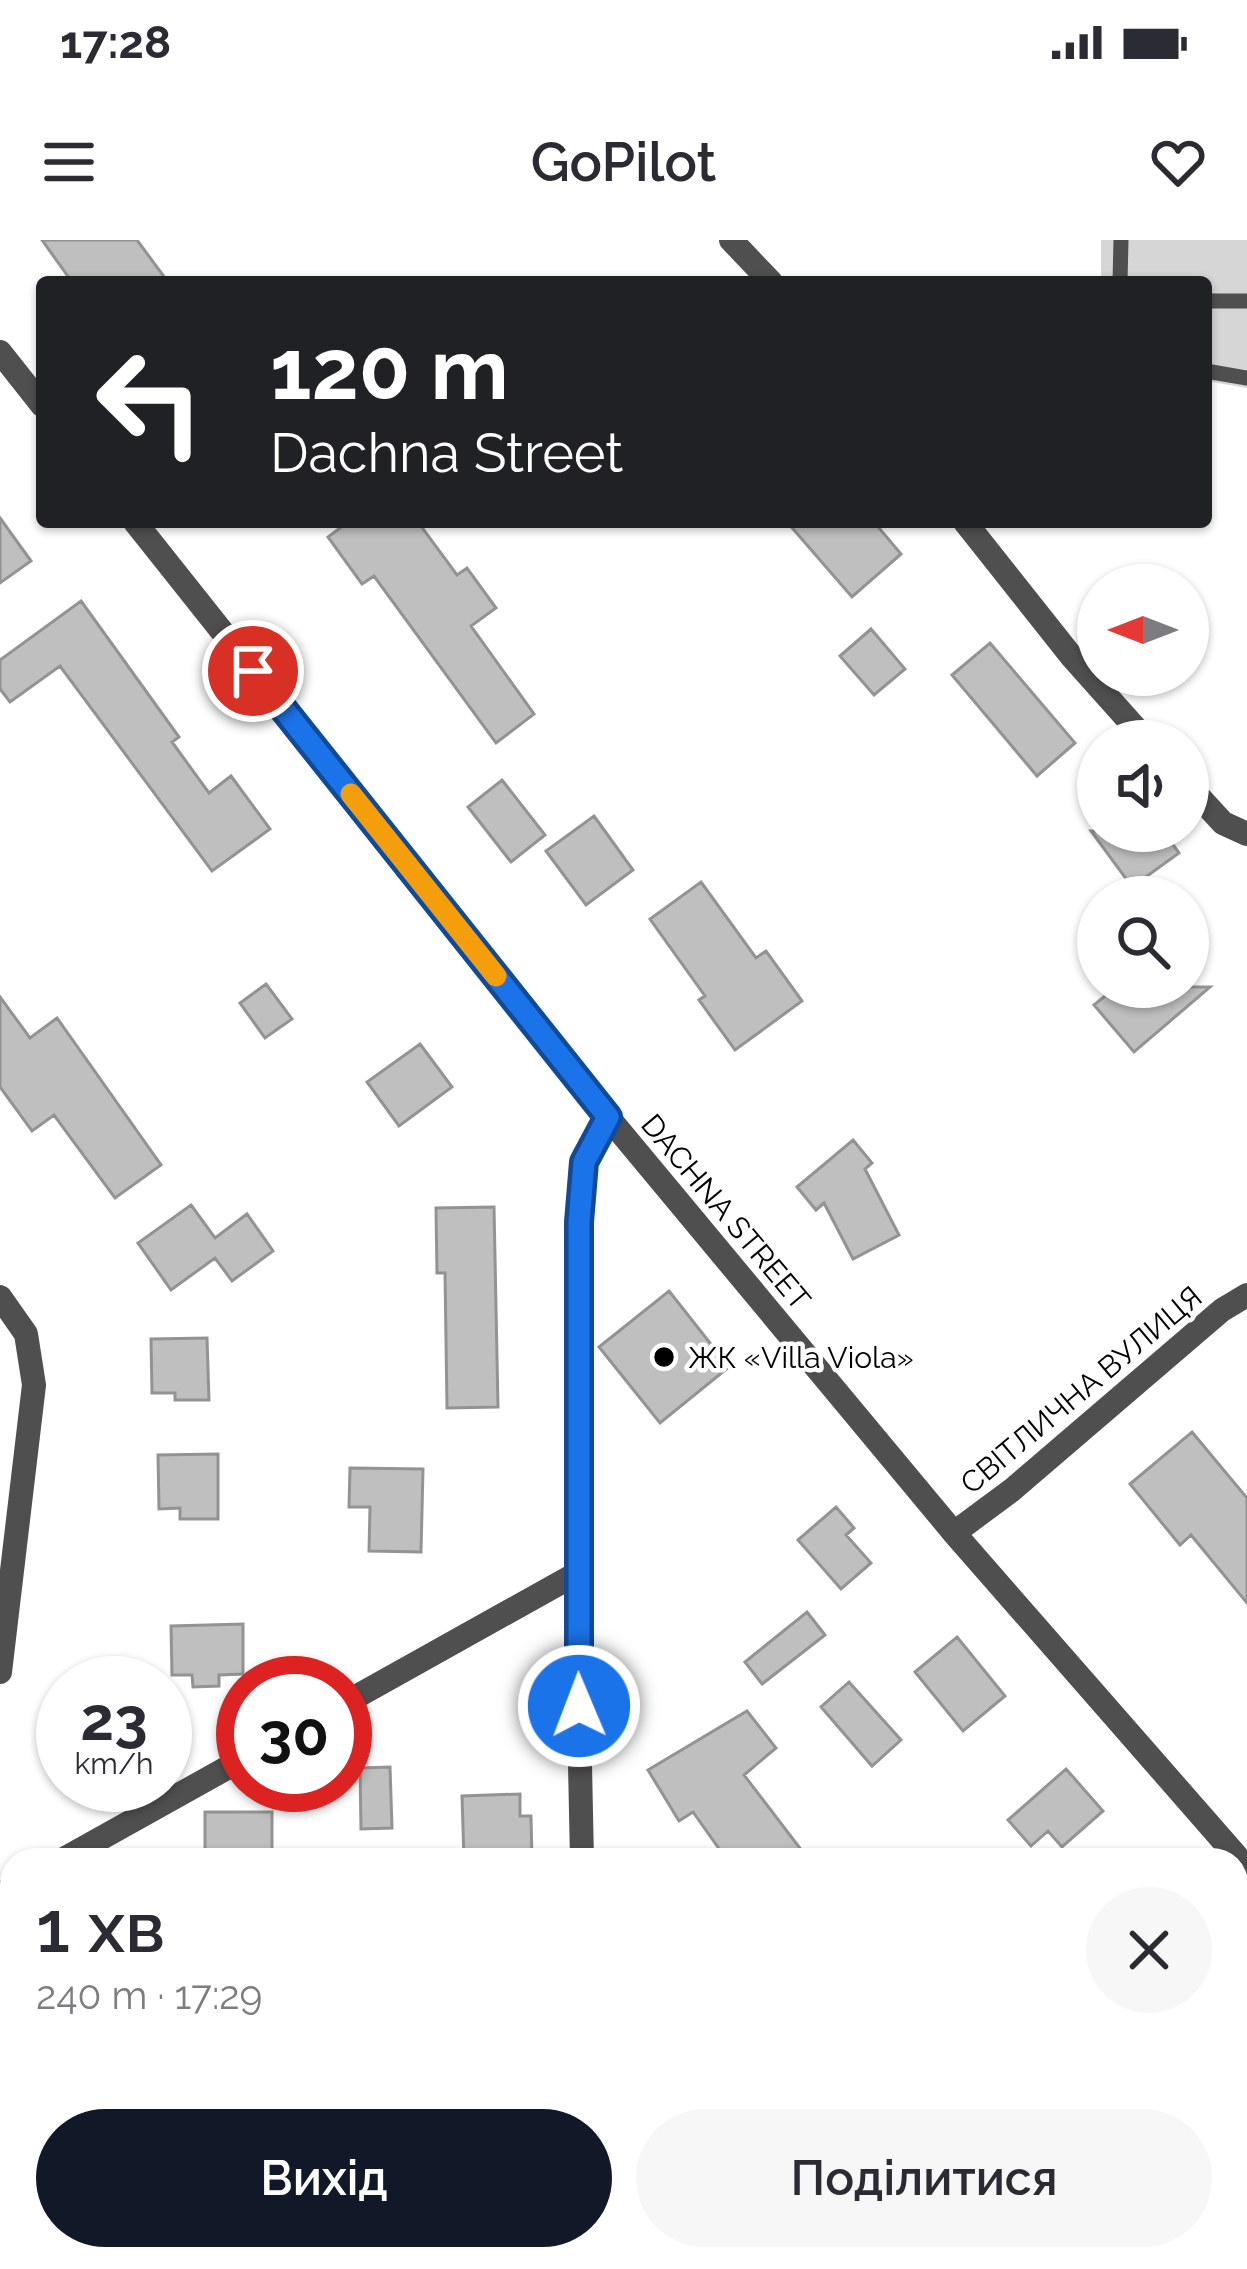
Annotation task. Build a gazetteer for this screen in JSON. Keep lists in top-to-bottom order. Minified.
{"streets":{"street":["DACHNA STREET","СВІТЛИЧНА ВУЛИЦЯ"]},"crossings":[["DACHNA STREET","СВІТЛИЧНА ВУЛИЦЯ"]],"places":["ЖК «Villa Viola»"],"north":"left","page":{"status":"17:28","header":"GoPilot","turn":["120 m","Dachna Street"],"speed":"23 km/h","limit":"30","heading":["1 хв","240 m · 17:29"],"buttons":["Вихід","Поділитися"]}}
